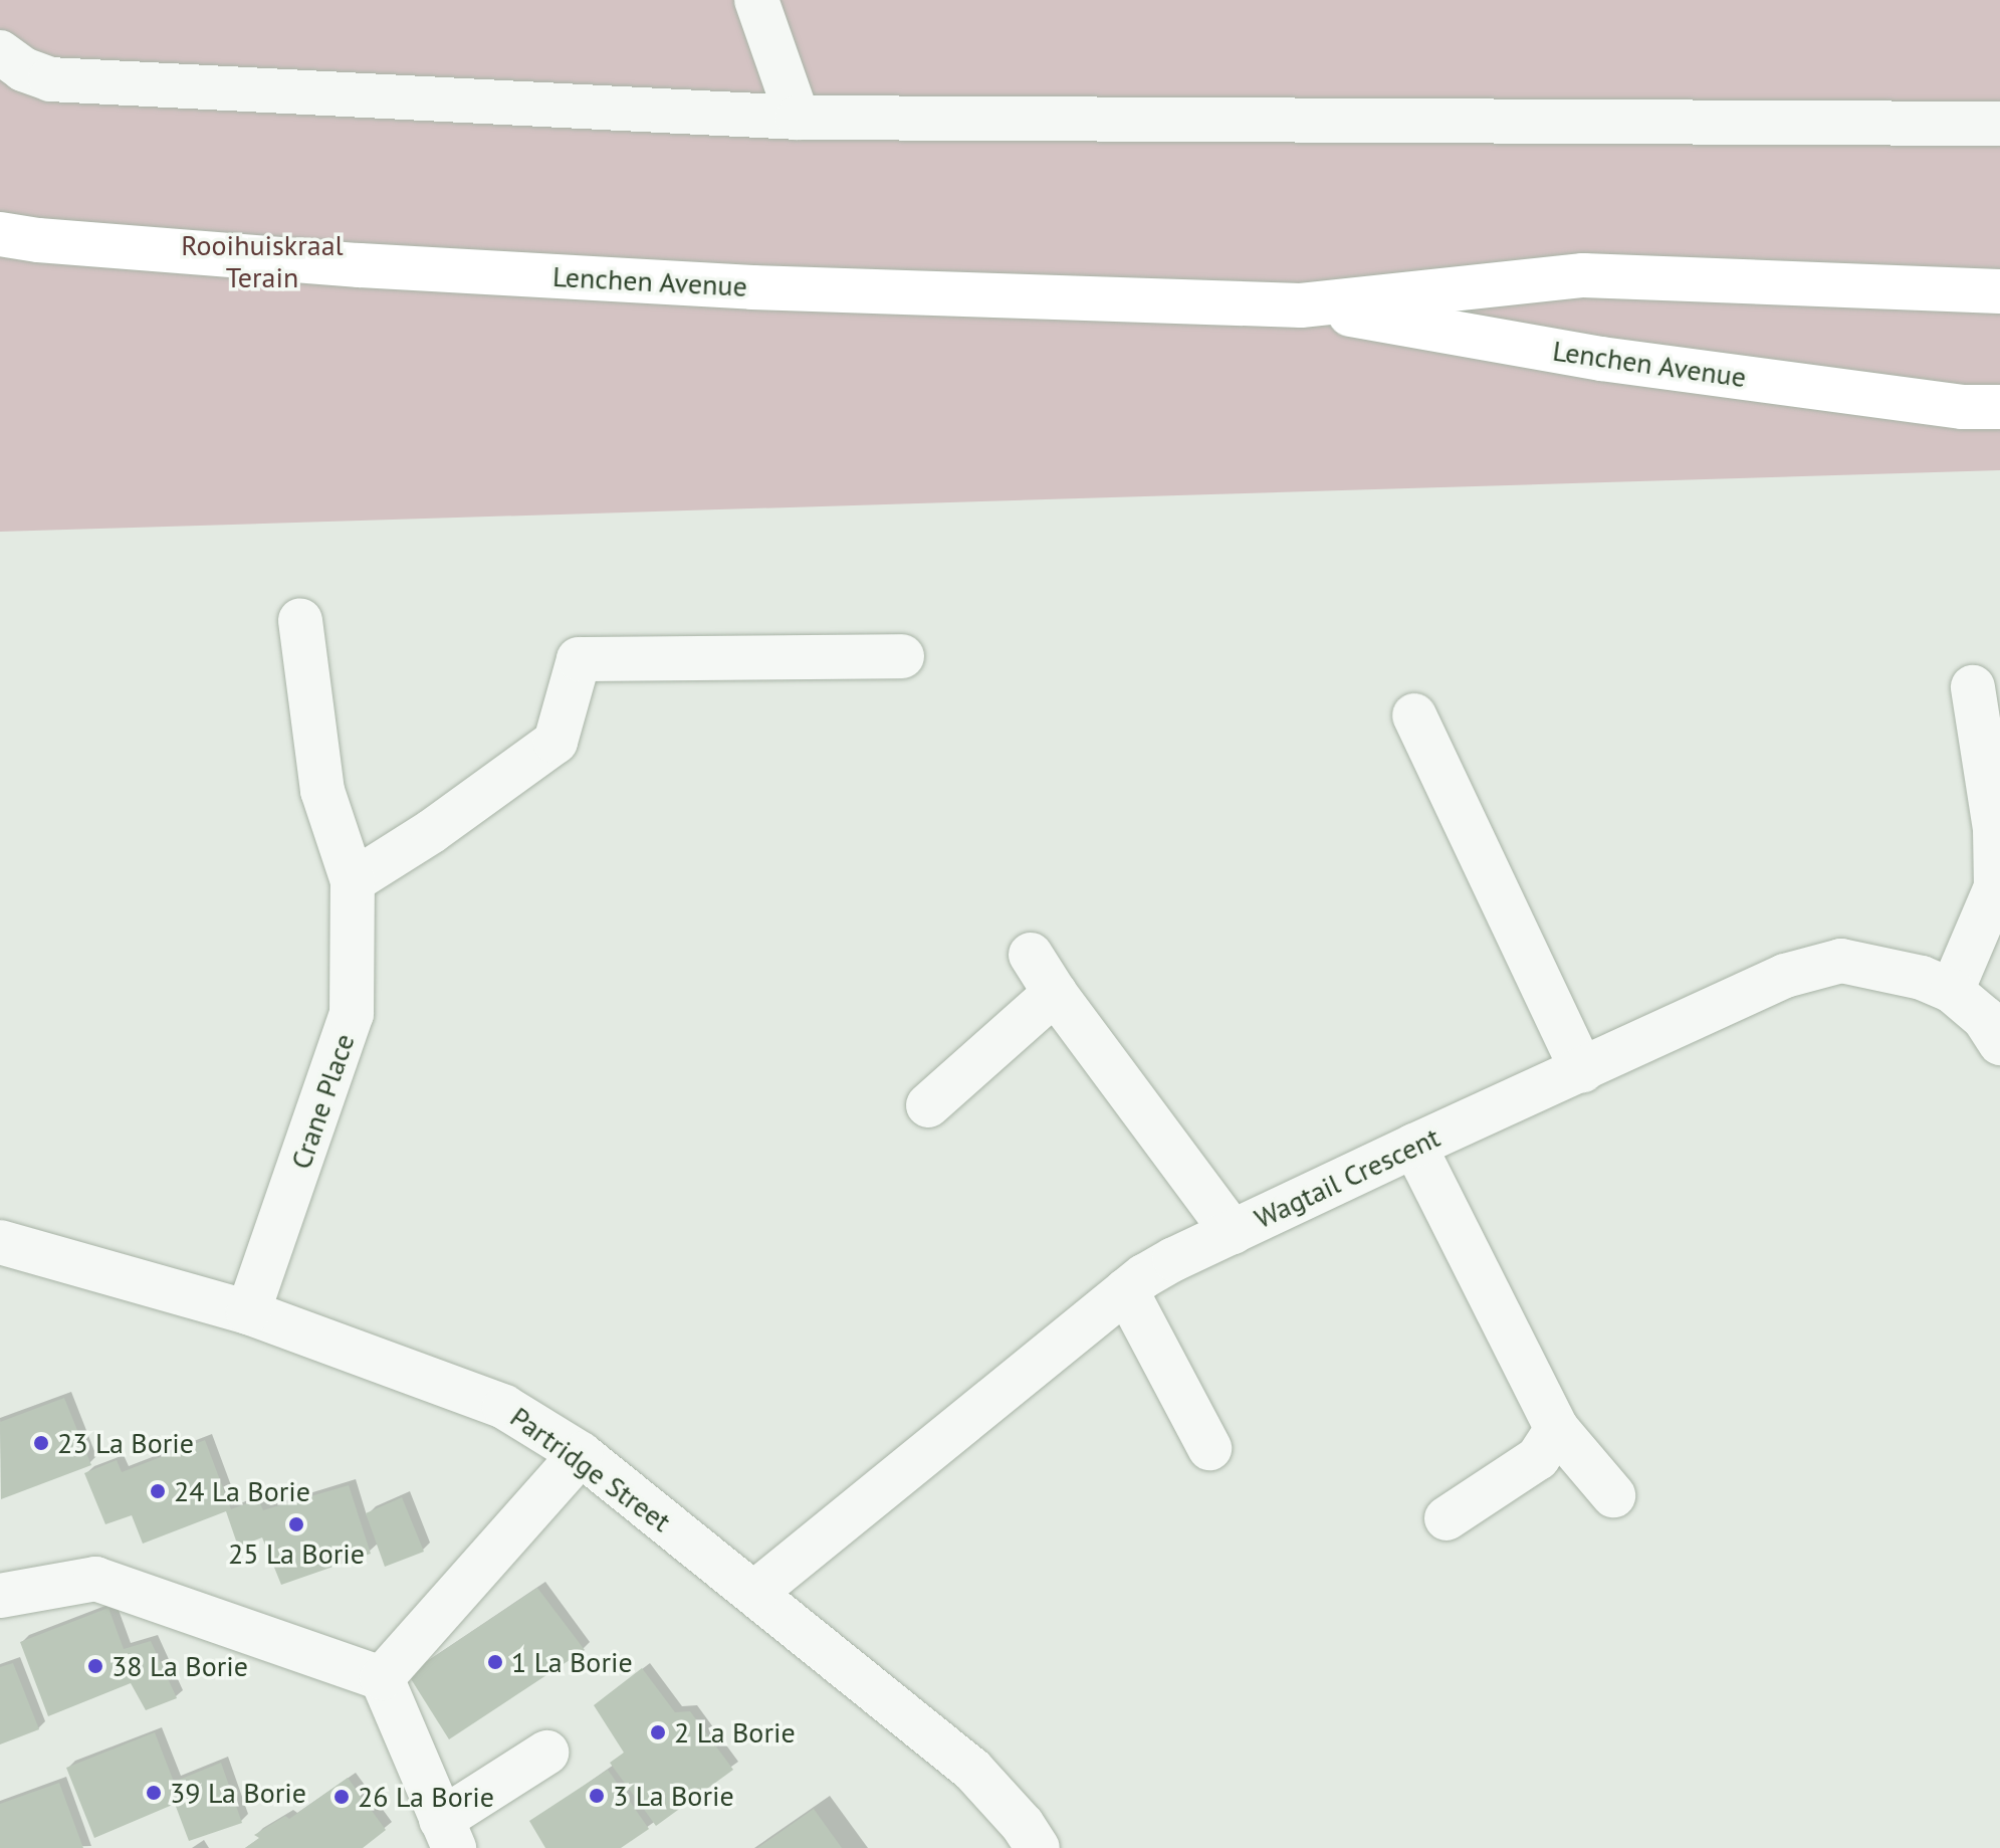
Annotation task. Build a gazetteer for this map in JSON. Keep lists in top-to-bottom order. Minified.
{"streets":{"main road":["Lenchen Avenue"],"street":["Crane Place","Wagtail Crescent","Partridge Street"]},"crossings":[["Crane Place","Partridge Street"],["Wagtail Crescent","Partridge Street"]],"parks":["Rooihuiskraal Terain"],"places":["23 La Borie","24 La Borie","25 La Borie","1 La Borie","38 La Borie","2 La Borie","39 La Borie","3 La Borie","26 La Borie"]}
